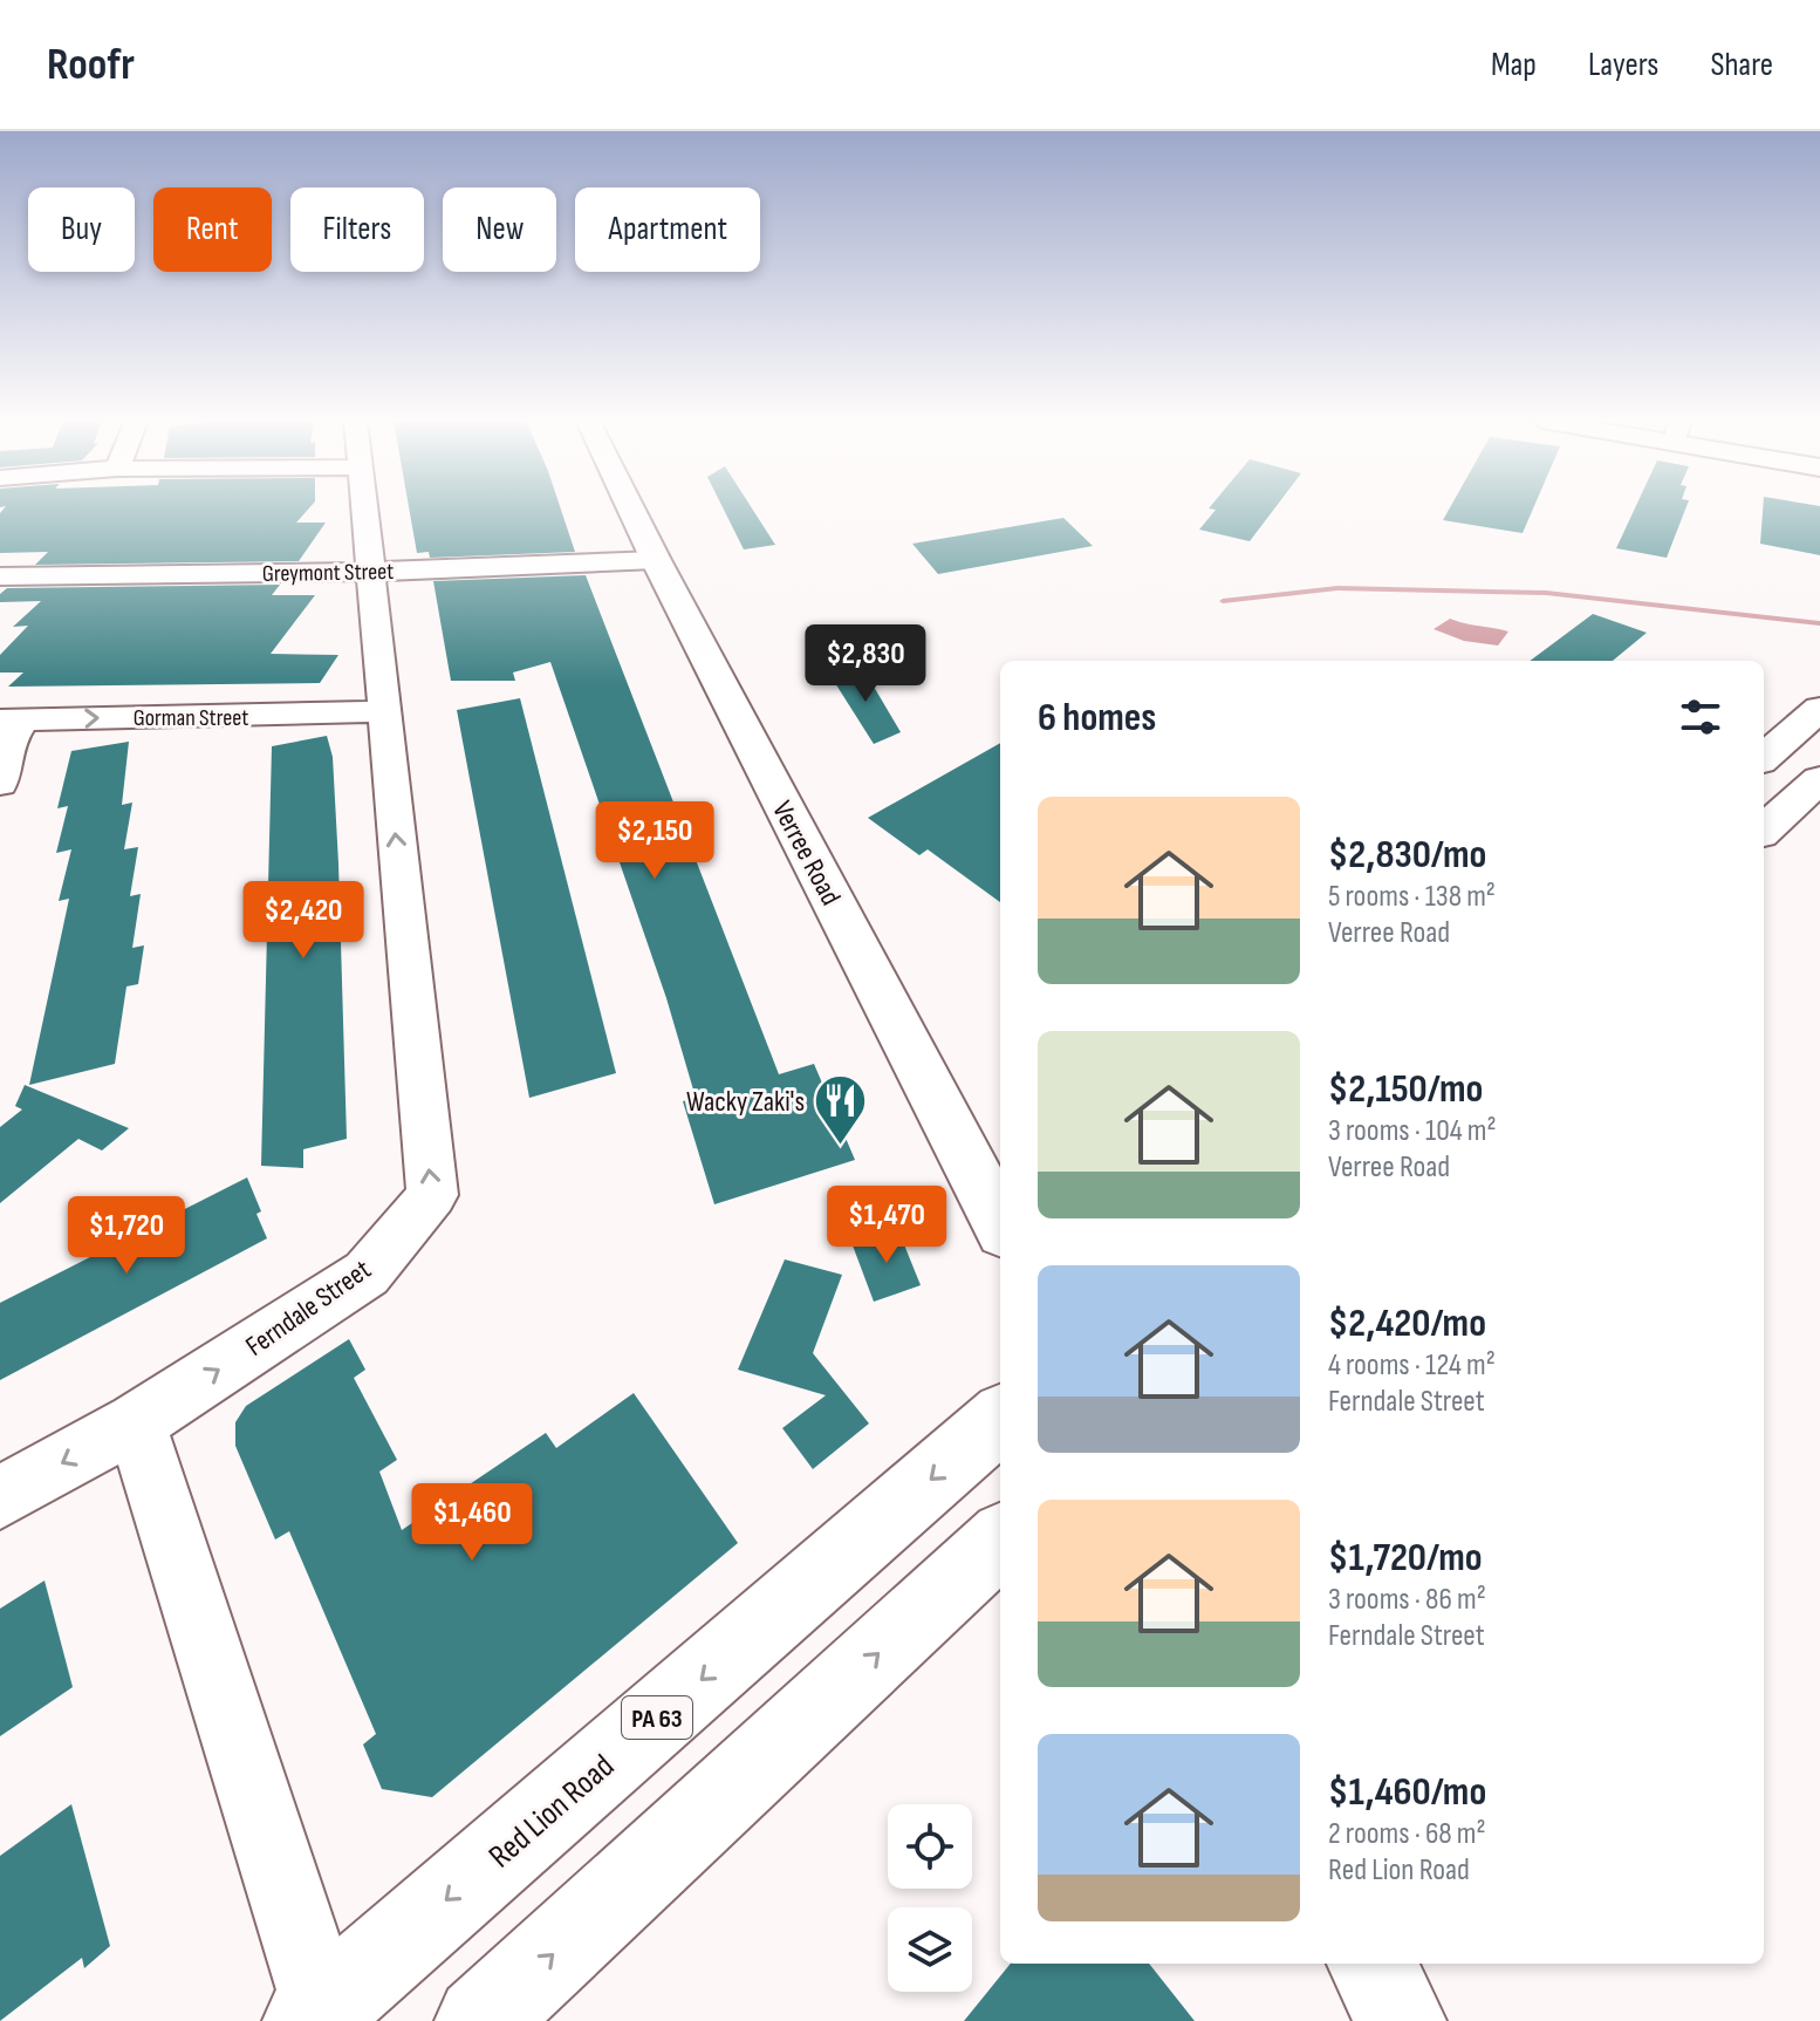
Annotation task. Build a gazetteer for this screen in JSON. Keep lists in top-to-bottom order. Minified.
{"streets":{"main road":["Verree Road","PA 63","Red Lion Road"],"street":["Greymont Street","Gorman Street","Ferndale Street"]},"crossings":[["Greymont Street","Verree Road"],["Greymont Street","Ferndale Street"],["Gorman Street","Ferndale Street"]],"one_way":["Gorman Street"],"places":{"restaurant":["Wacky Zaki's"]},"page":{"header":"Roofr","nav":["Map","Layers","Share"],"chip":["Buy","Rent","Filters","New","Apartment"],"price":["$2,830","$2,150","$2,420","$1,470","$1,720","$1,460"],"heading":"6 homes","list":[{"name":"$2,830/mo","note":"5 rooms · 138 m² · Verree Road"},{"name":"$2,150/mo","note":"3 rooms · 104 m² · Verree Road"},{"name":"$2,420/mo","note":"4 rooms · 124 m² · Ferndale Street"},{"name":"$1,720/mo","note":"3 rooms · 86 m² · Ferndale Street"},{"name":"$1,460/mo","note":"2 rooms · 68 m² · Red Lion Road"}]}}
